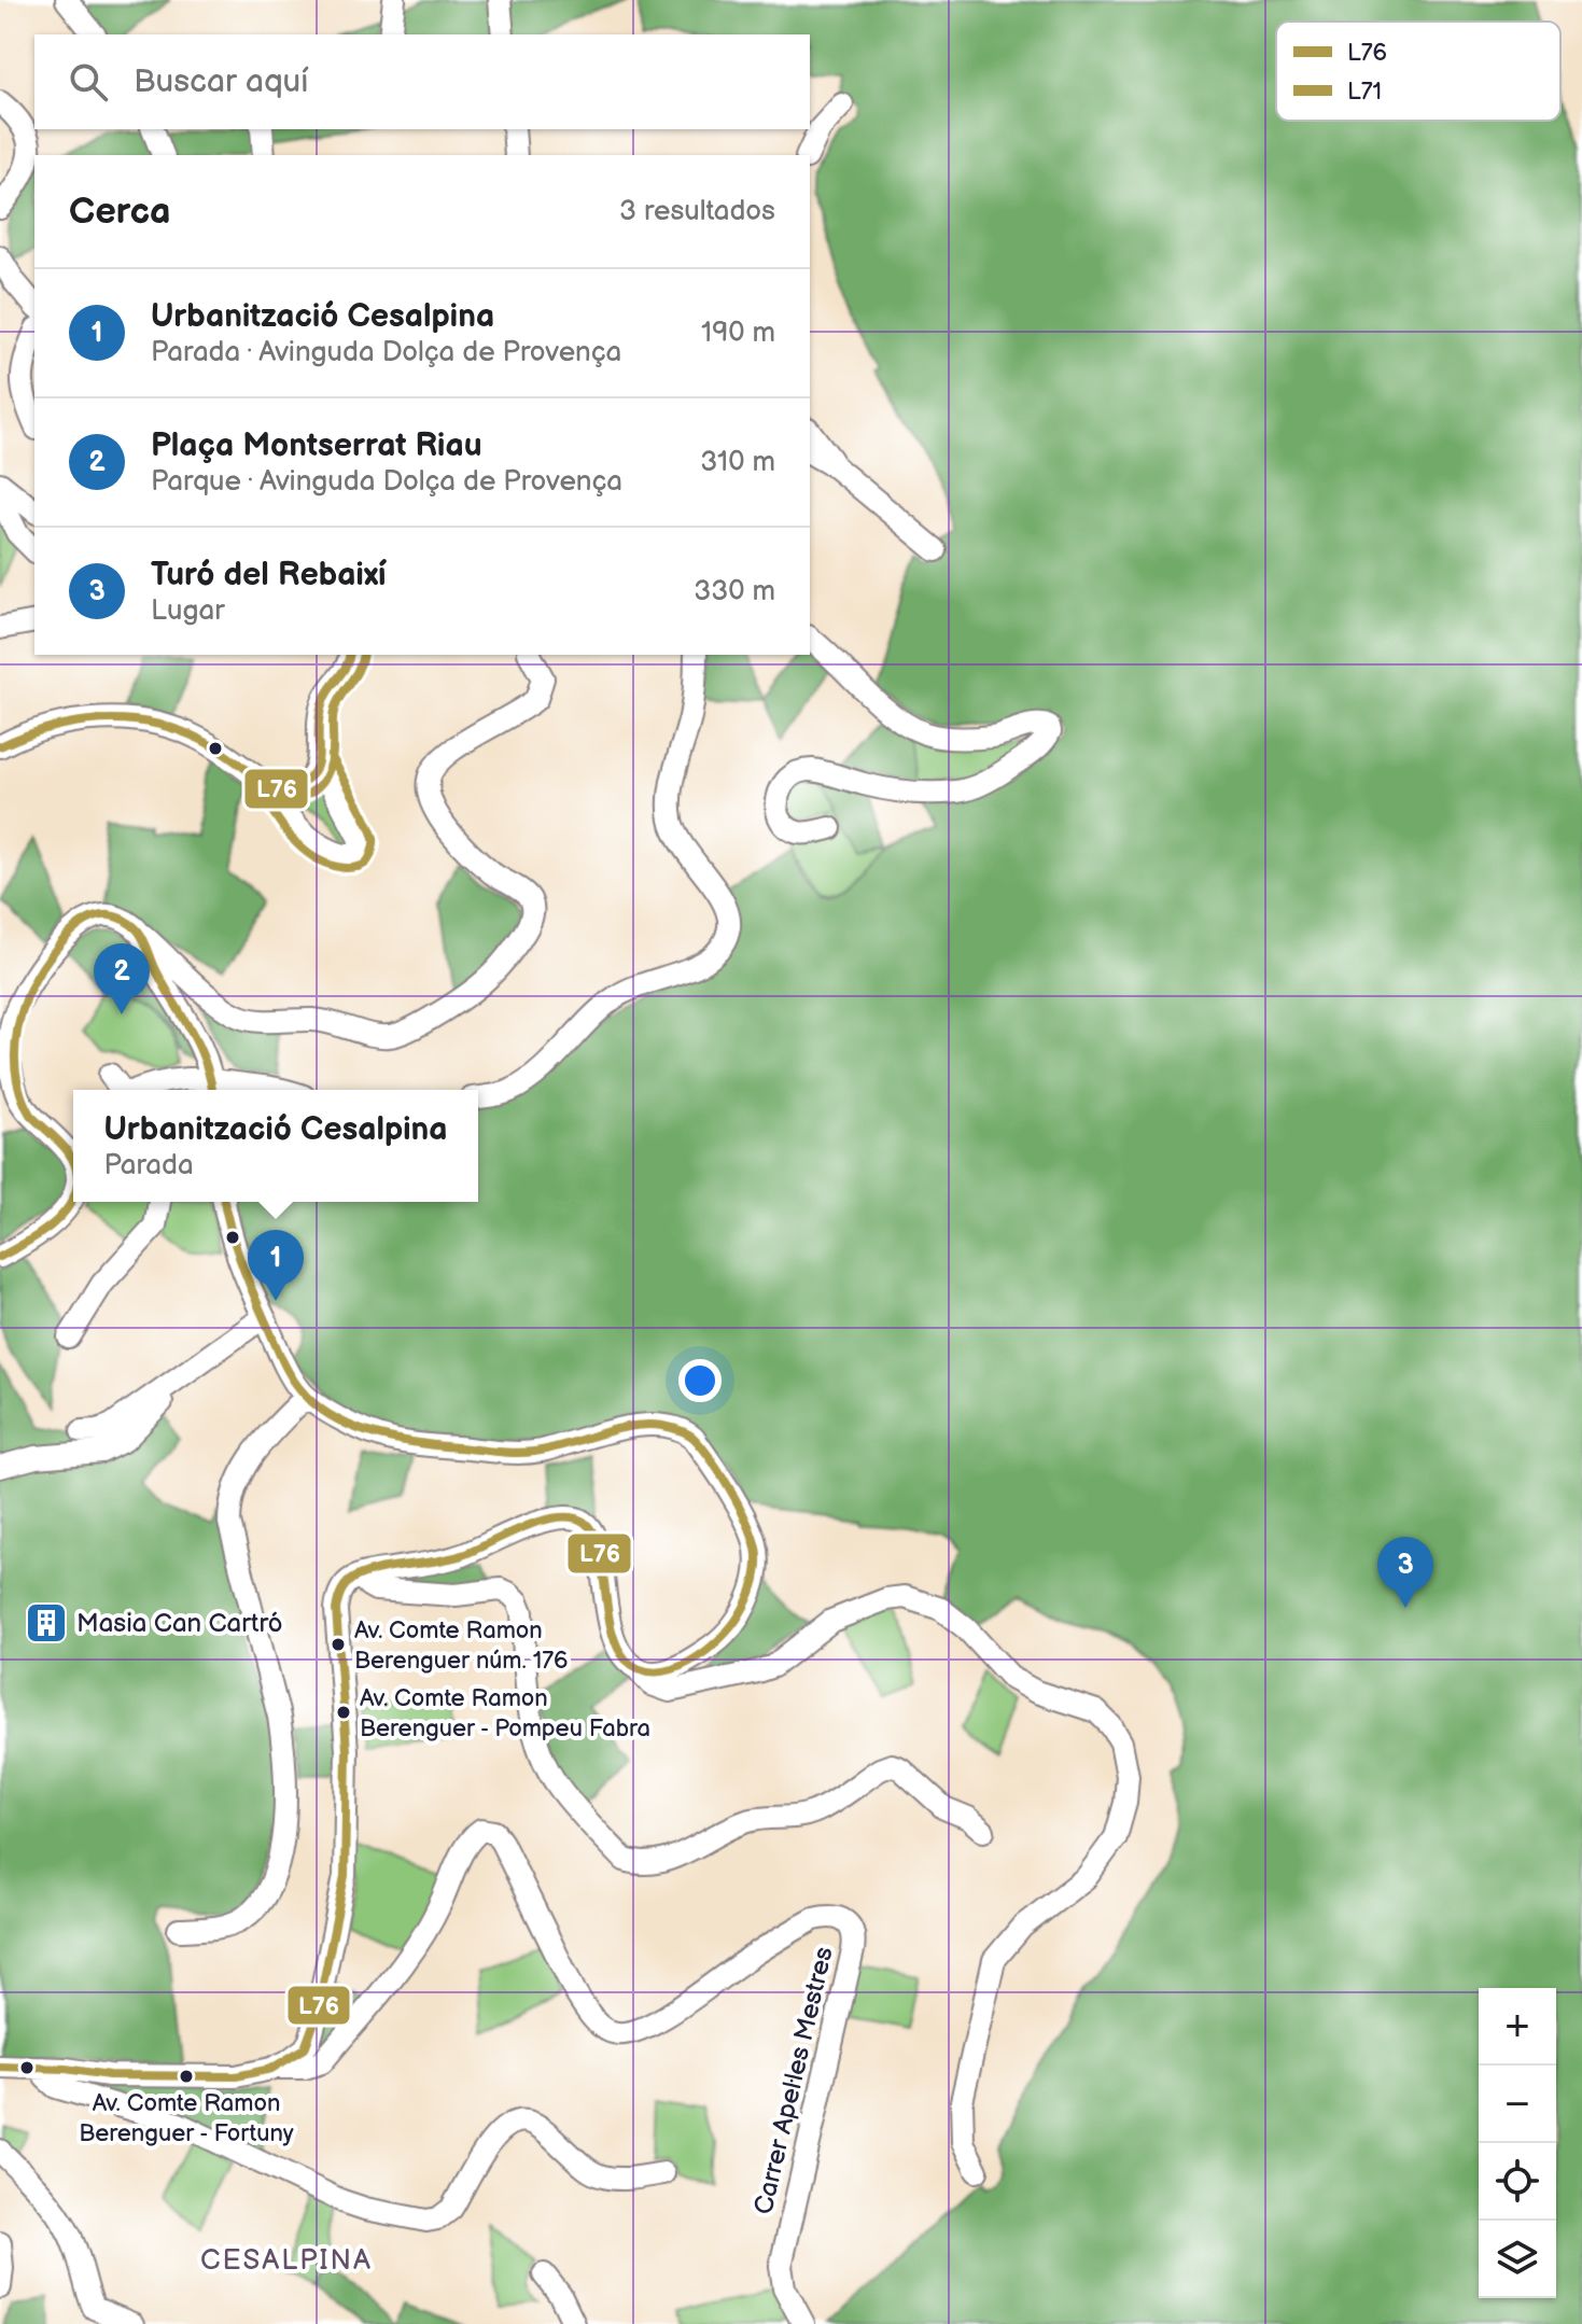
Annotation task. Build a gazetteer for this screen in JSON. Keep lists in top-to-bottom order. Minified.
{"streets":{"street":["Carrer Apel·les Mestres"]},"districts":["CESALPINA"],"places":{"building":["Masia Can Cartró"],"other":["Av. Comte Ramon Berenguer núm. 176","Av. Comte Ramon Berenguer - Pompeu Fabra","Av. Comte Ramon Berenguer - Fortuny"]},"lines":["transit line L76","transit line L71"],"legend":["L76","L71"],"page":{"search":"Buscar aquí","heading":["Cerca","3 resultados"],"list":[{"mark":"1","name":"Urbanització Cesalpina","note":"Parada · Avinguda Dolça de Provença","value":"190 m"},{"mark":"2","name":"Plaça Montserrat Riau","note":"Parque · Avinguda Dolça de Provença","value":"310 m"},{"mark":"3","name":"Turó del Rebaixí","note":"Lugar","value":"330 m"}],"pins":["2","1","3"],"popup":["Urbanització Cesalpina","Parada"],"map_buttons":["+","−"]}}
